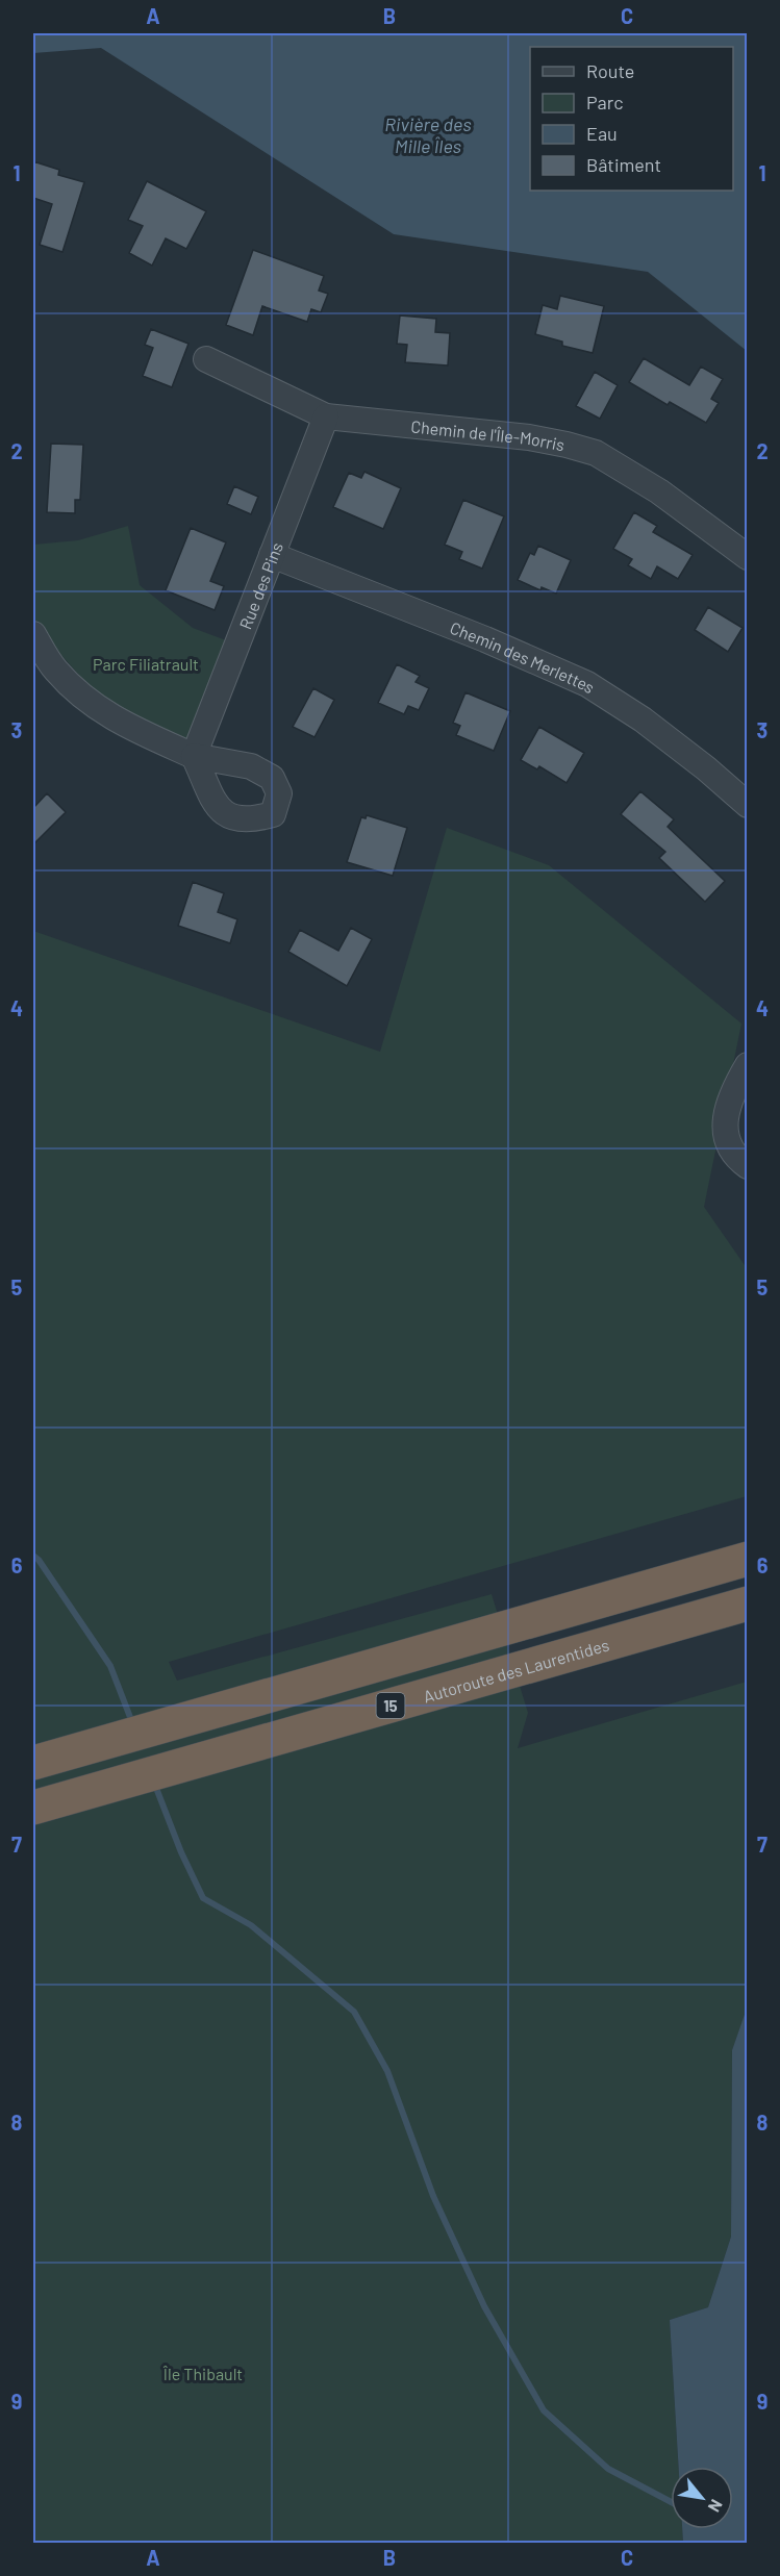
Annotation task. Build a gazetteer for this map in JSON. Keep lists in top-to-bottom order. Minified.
{"streets":{"highway":["Autoroute des Laurentides","15"],"street":["Chemin de l'Île-Morris","Rue des Pins","Chemin des Merlettes"]},"crossings":[["Chemin de l'Île-Morris","Rue des Pins"],["Rue des Pins","Chemin des Merlettes"]],"water":["Rivière des Mille Îles"],"parks":["Parc Filiatrault","Île Thibault"],"legend":["Route","Parc","Eau","Bâtiment"],"north":"bottom right","grid":{"columns":["A","B","C"],"rows":["1","2","3","4","5","6","7","8","9"]}}
